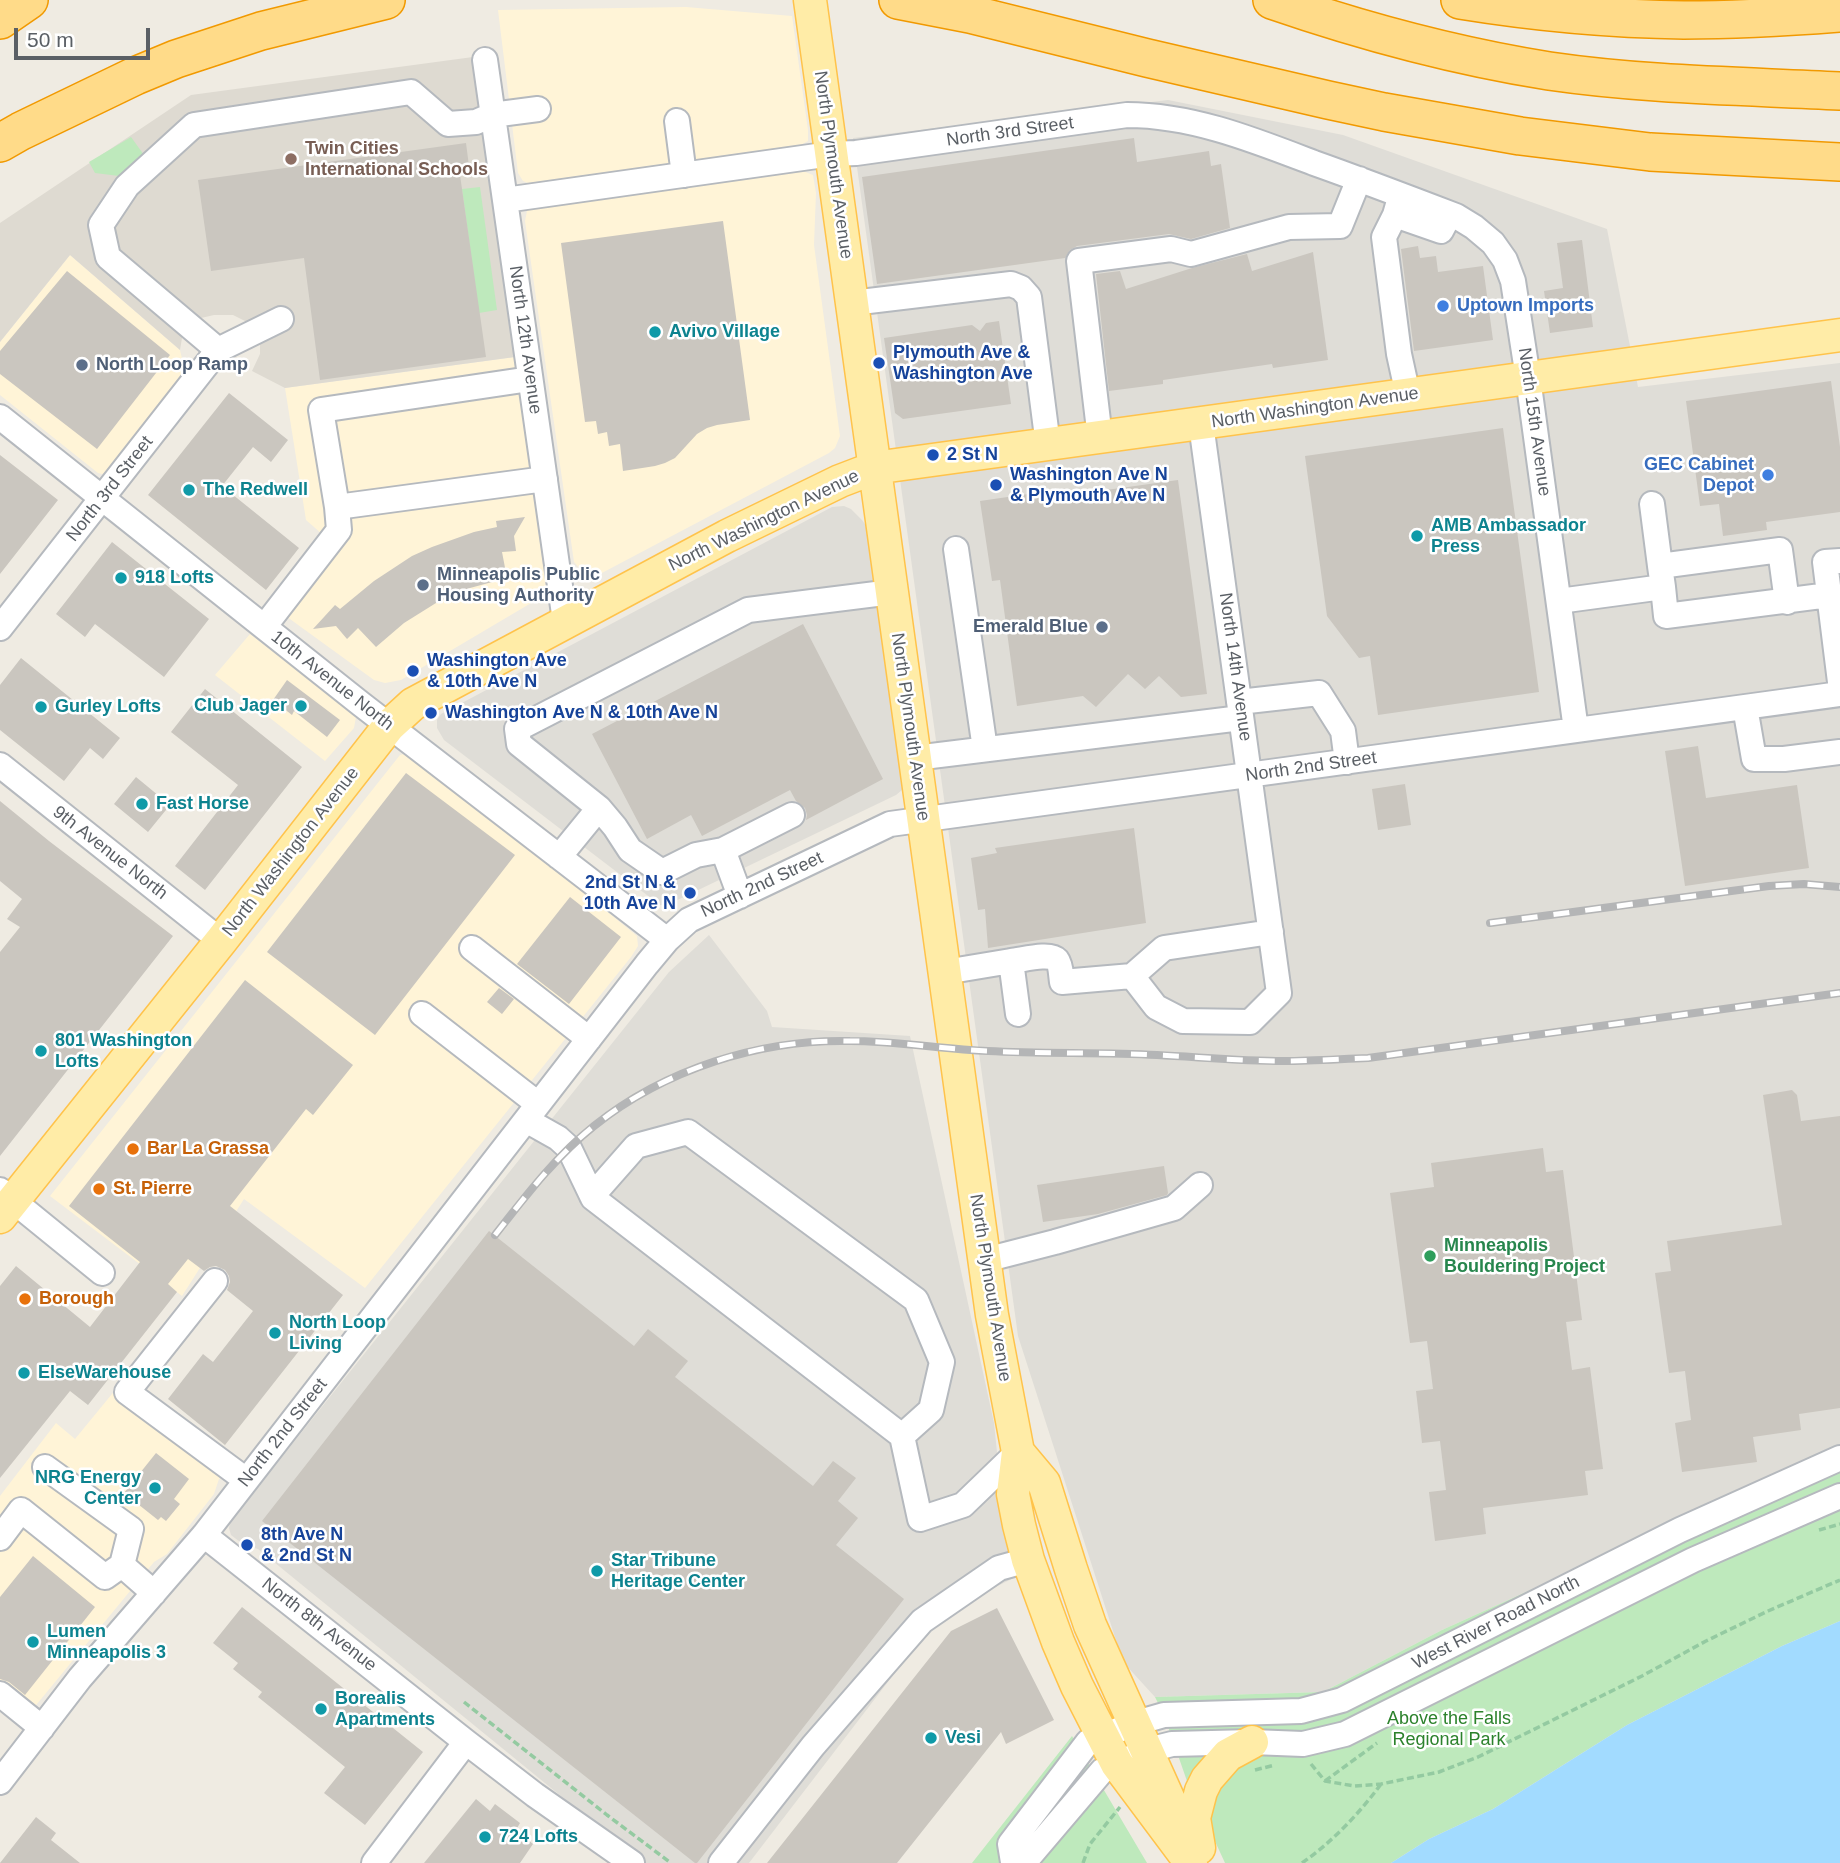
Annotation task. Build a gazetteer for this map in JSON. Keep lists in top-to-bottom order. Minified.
{"streets":{"main road":["North Plymouth Avenue","North Washington Avenue"],"street":["North 3rd Street","North 12th Avenue","North 15th Avenue","North 14th Avenue","10th Avenue North","North 2nd Street","9th Avenue North","West River Road North","North 8th Avenue"]},"crossings":[["North 3rd Street","North Plymouth Avenue"],["North 3rd Street","North 12th Avenue"],["North 3rd Street","North 15th Avenue"],["North 3rd Street","10th Avenue North"],["North Plymouth Avenue","North Washington Avenue"],["North Plymouth Avenue","North 2nd Street"],["North Plymouth Avenue","West River Road North"],["North 12th Avenue","North Washington Avenue"],["North Washington Avenue","North 15th Avenue"],["North Washington Avenue","North 14th Avenue"],["North Washington Avenue","10th Avenue North"],["North Washington Avenue","9th Avenue North"],["North 15th Avenue","North 2nd Street"],["North 14th Avenue","North 2nd Street"],["10th Avenue North","North 2nd Street"],["North 2nd Street","North 8th Avenue"]],"parks":["Above the Falls Regional Park"],"places":["Twin Cities International Schools","Uptown Imports","Avivo Village","Plymouth Ave & Washington Ave","North Loop Ramp","2 St N","GEC Cabinet Depot","Washington Ave N & Plymouth Ave N","The Redwell","AMB Ambassador Press","918 Lofts","Minneapolis Public Housing Authority","Emerald Blue","Washington Ave & 10th Ave N","Club Jager","Gurley Lofts","Washington Ave N & 10th Ave N","Fast Horse","2nd St N & 10th Ave N","801 Washington Lofts","Bar La Grassa","St. Pierre","Minneapolis Bouldering Project","Borough","North Loop Living","ElseWarehouse","NRG Energy Center","8th Ave N & 2nd St N","Star Tribune Heritage Center","Lumen Minneapolis 3","Borealis Apartments","Vesi","724 Lofts"],"scale_bar":"50 m"}
